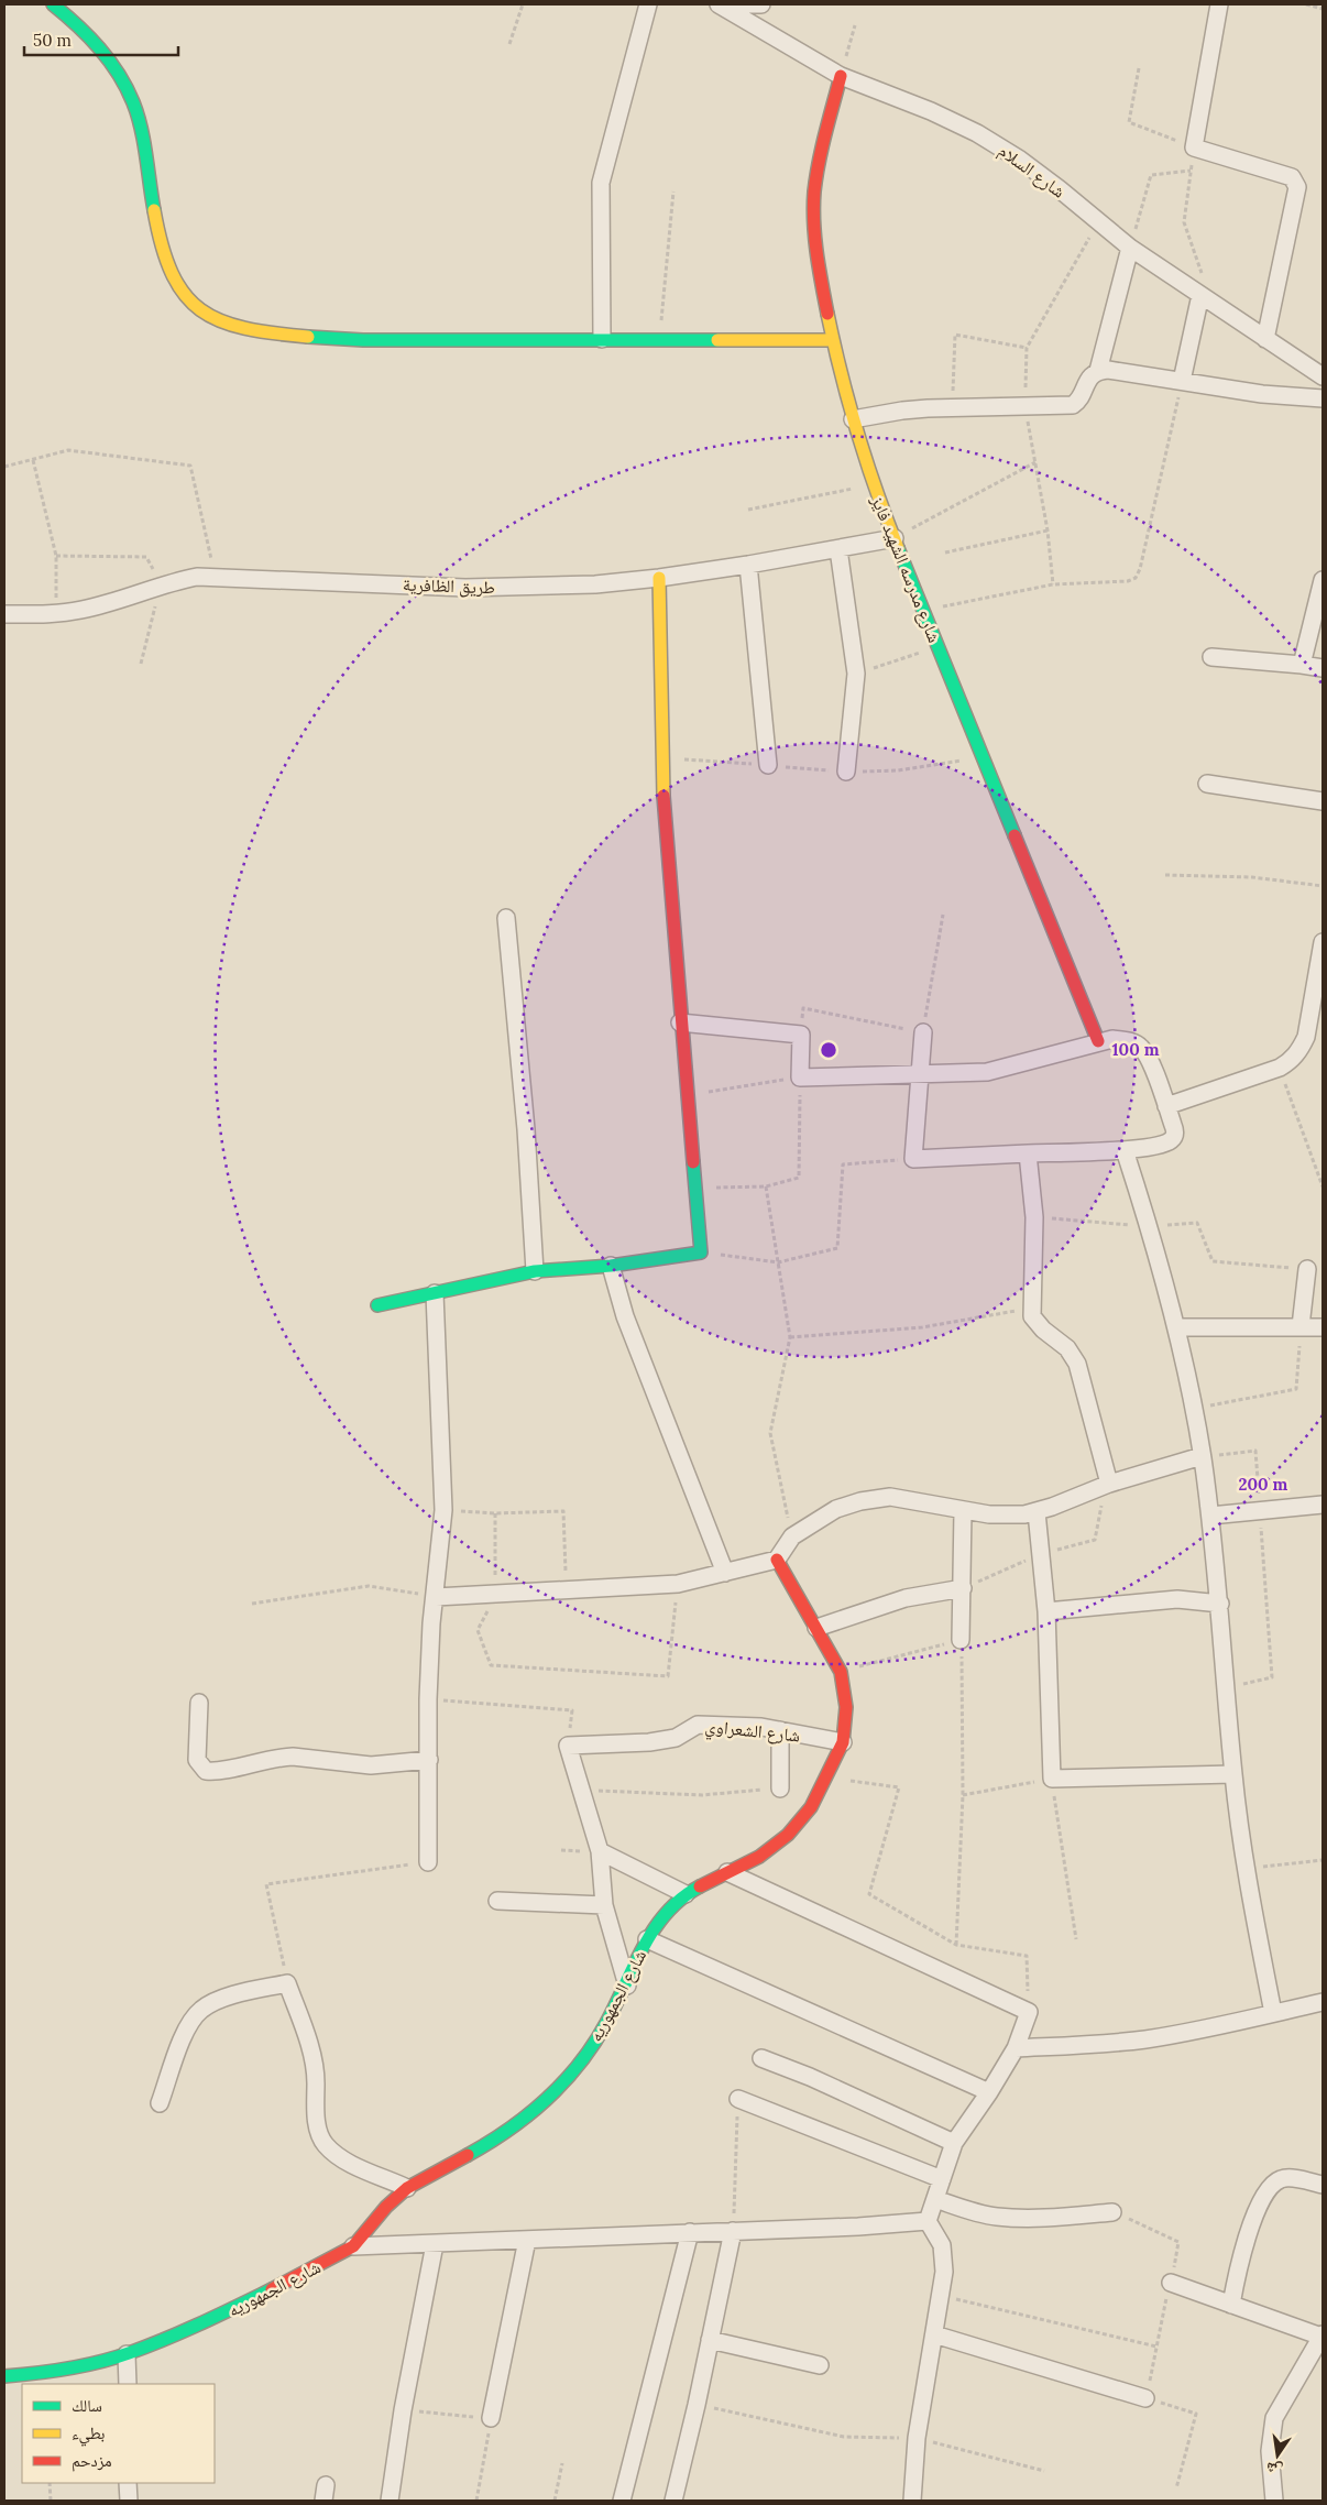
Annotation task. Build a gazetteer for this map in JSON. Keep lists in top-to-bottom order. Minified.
{"streets":{"street":["شارع السلام","شارع مدرسه الشهيد فايز","طريق الظافرية","شارع الشعراوي","شارع الجمهوريه"]},"crossings":[["شارع السلام","شارع مدرسه الشهيد فايز"],["شارع مدرسه الشهيد فايز","طريق الظافرية"],["شارع الشعراوي","شارع الجمهوريه"]],"legend":["سالك","بطيء","مزدحم"],"scale_bar":"50 m","north":"bottom","rings":["100 m","200 m"]}
